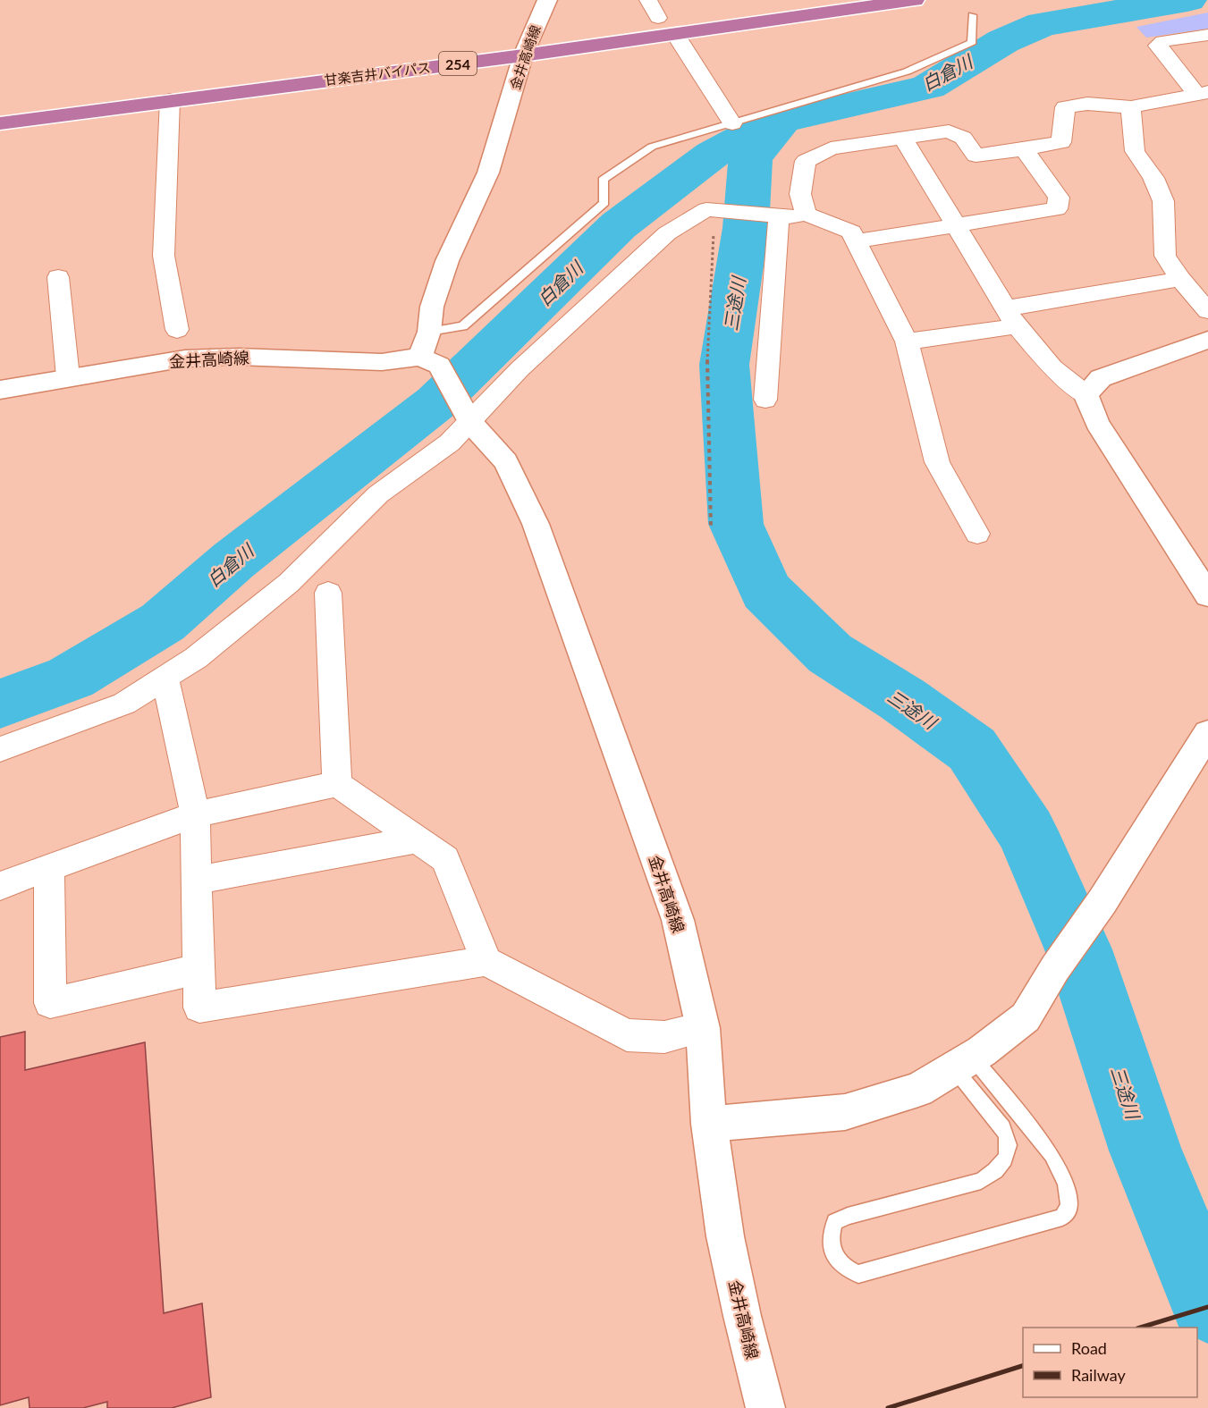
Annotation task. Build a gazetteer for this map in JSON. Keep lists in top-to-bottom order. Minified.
{"streets":{"highway":["254","甘楽吉井バイパス"],"main road":["金井高崎線"]},"crossings":[["金井高崎線","甘楽吉井バイパス"]],"water":["白倉川","三途川"],"legend":["Road","Railway"]}
